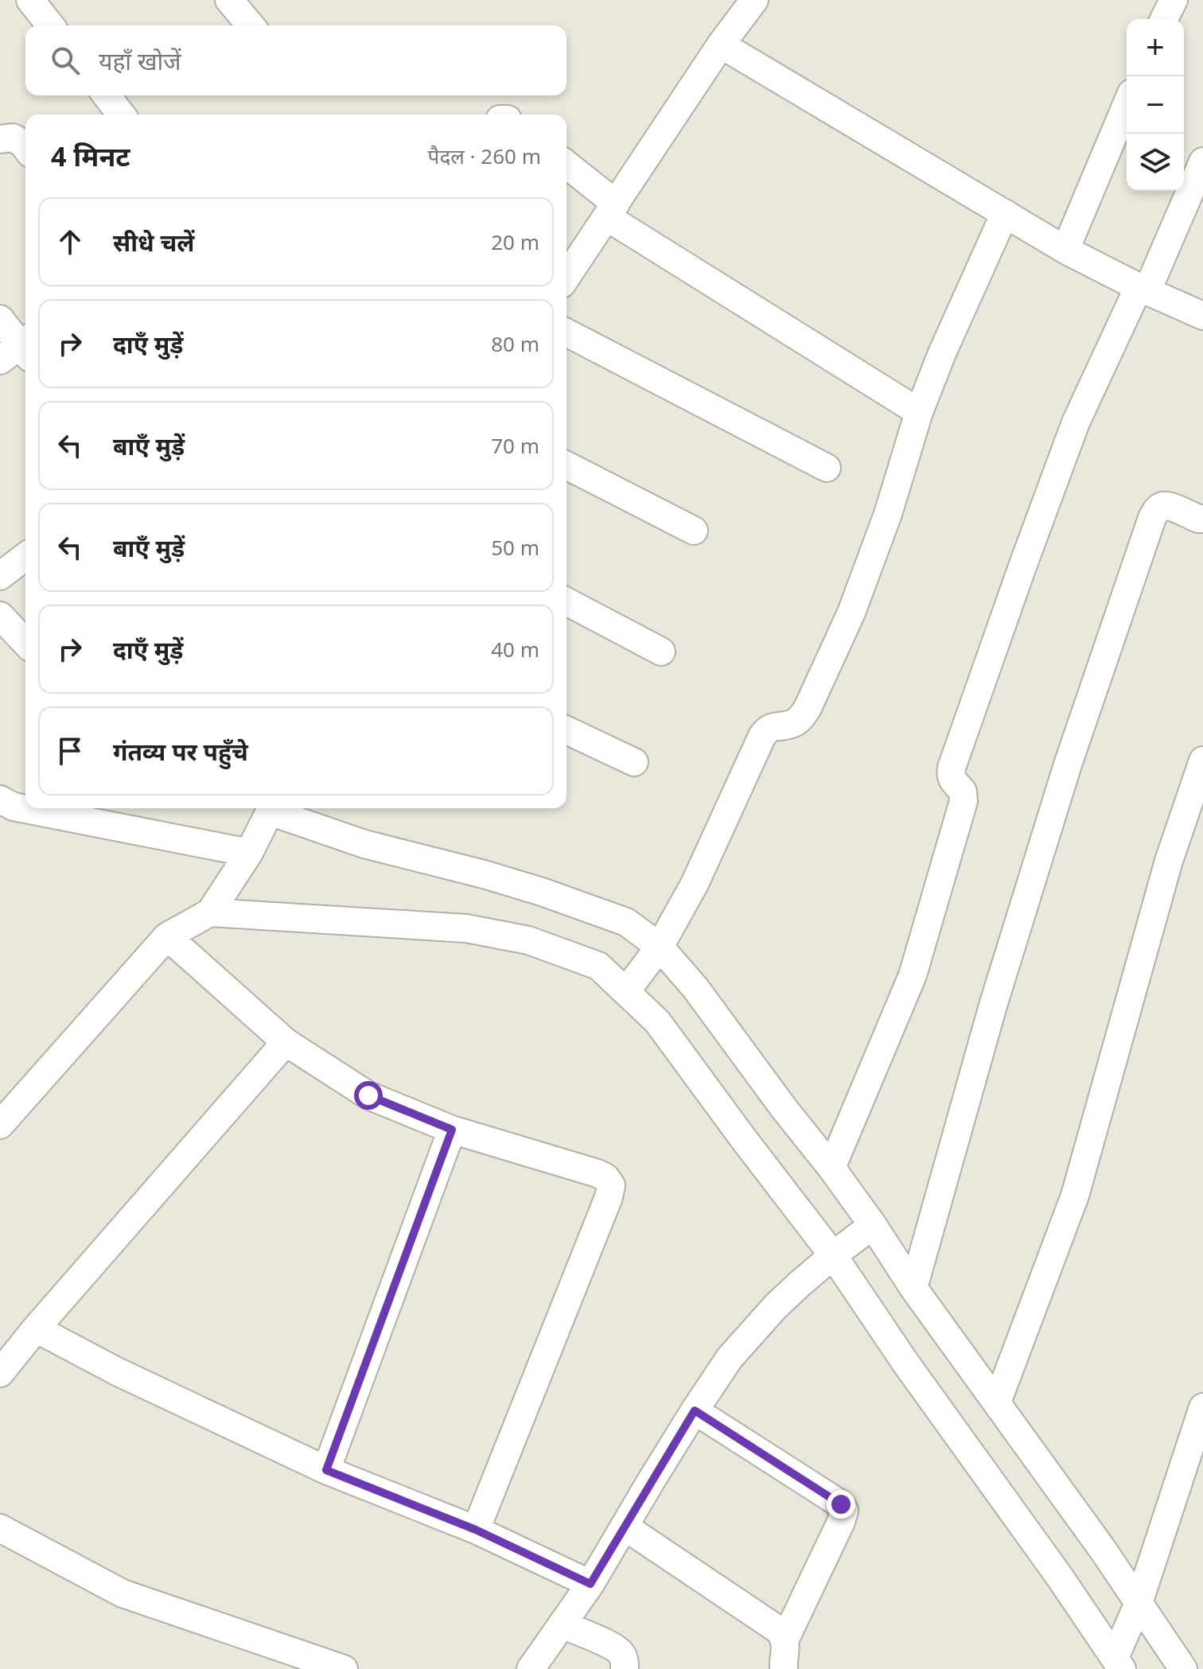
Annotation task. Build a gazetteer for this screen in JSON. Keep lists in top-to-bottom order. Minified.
{"page":{"map_buttons":["+","−"],"search":"यहाँ खोजें","heading":["4 मिनट","पैदल · 260 m"],"list":[["सीधे चलें","20 m"],["दाएँ मुड़ें","80 m"],["बाएँ मुड़ें","70 m"],["बाएँ मुड़ें","50 m"],["दाएँ मुड़ें","40 m"],"गंतव्य पर पहुँचे"]}}
